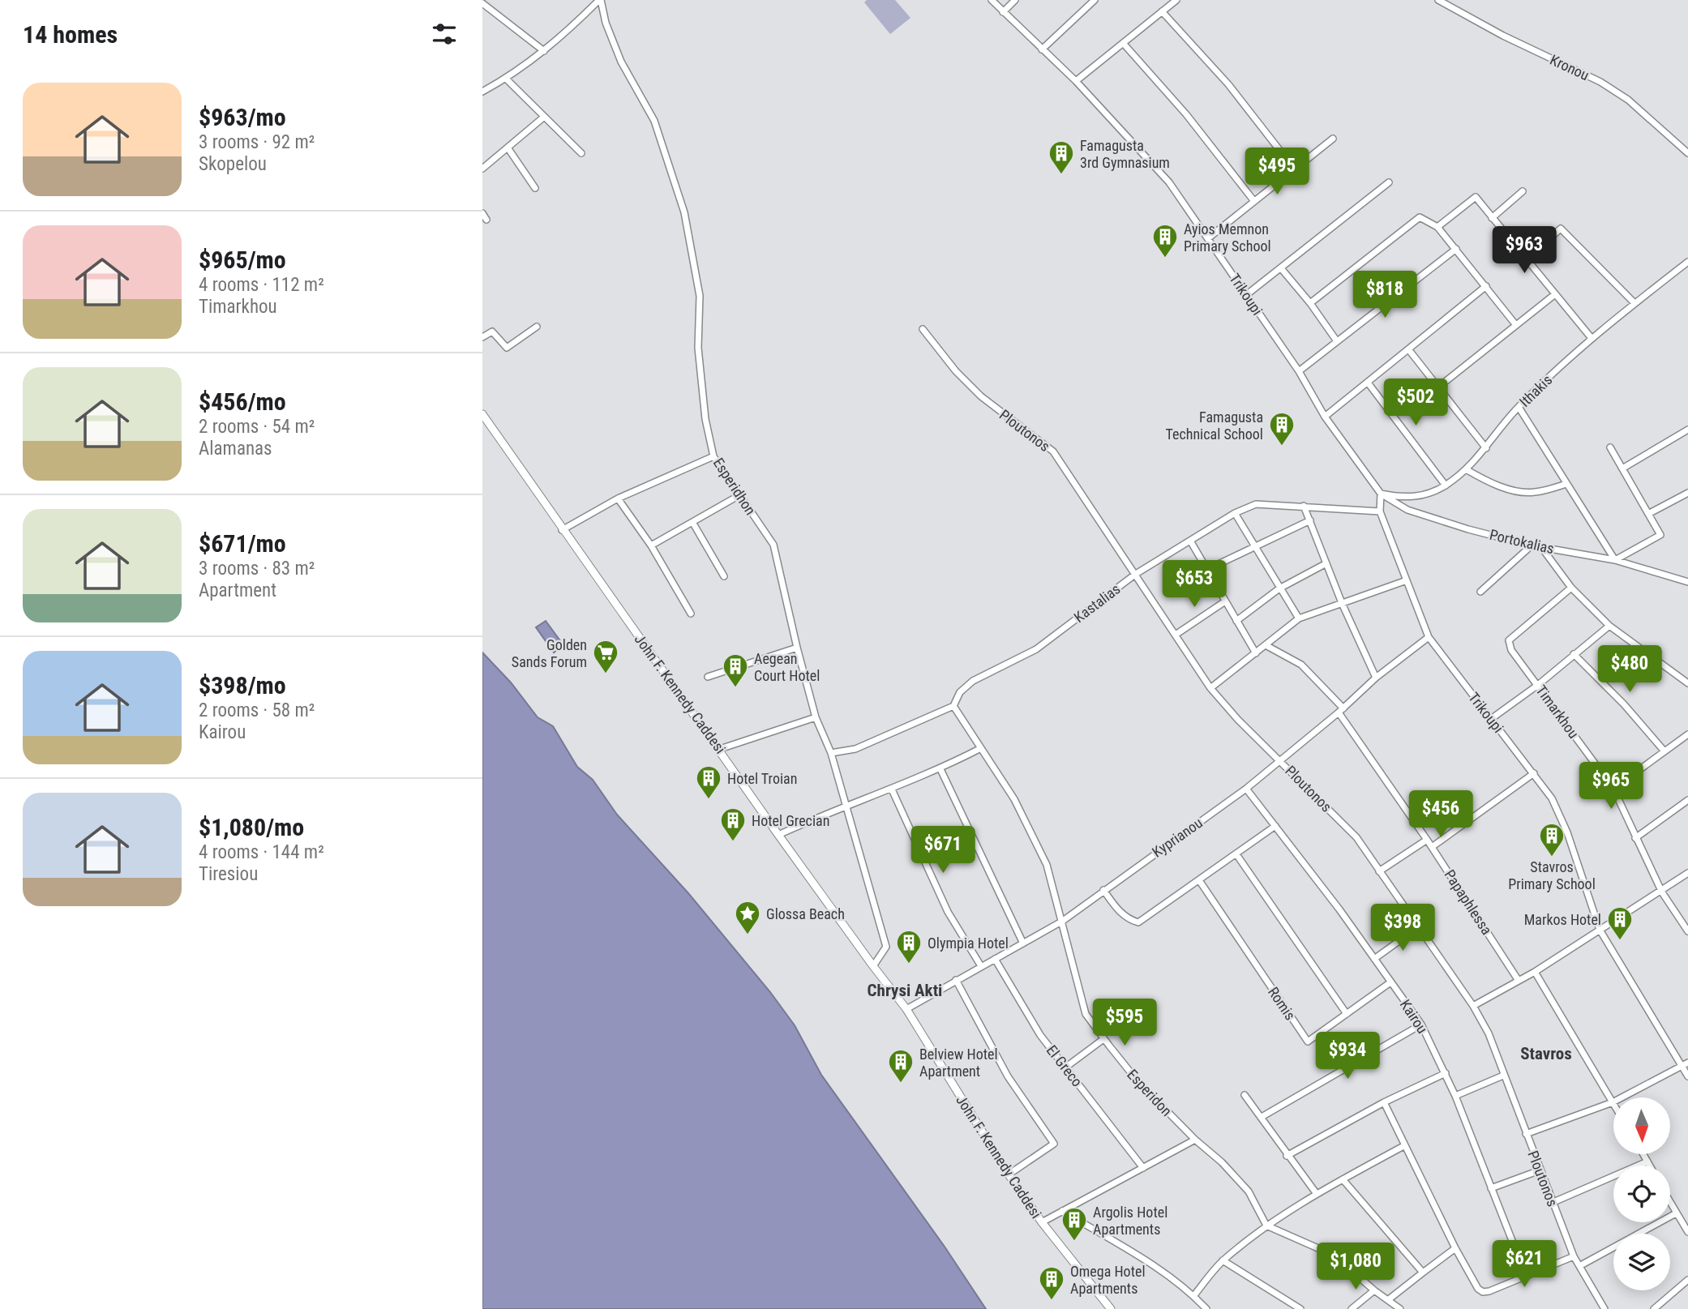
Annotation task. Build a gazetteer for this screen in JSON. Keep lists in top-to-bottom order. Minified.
{"streets":{"street":["Kronou","Trikoupi","Ithakis","Ploutonos","Esperidhon","Portokalias","Kastalias","John F. Kennedy Caddesi","Timarkhou","Kyprianou","Papaphlessa","Romis","Kairou","El Greco","Esperidon"]},"crossings":[["Trikoupi","Ithakis"],["Trikoupi","Portokalias"],["Trikoupi","Kastalias"],["Trikoupi","Kyprianou"],["Ithakis","Portokalias"],["Ploutonos","Kastalias"],["Ploutonos","Kyprianou"],["Esperidhon","Kastalias"],["Esperidhon","John F. Kennedy Caddesi"],["Kastalias","Esperidon"],["John F. Kennedy Caddesi","Kyprianou"],["Kyprianou","Papaphlessa"],["Kyprianou","Kairou"],["Kyprianou","El Greco"],["Kyprianou","Esperidon"],["Romis","Kairou"]],"districts":["Chrysi Akti","Stavros"],"places":{"building":["Famagusta 3rd Gymnasium","Ayios Memnon Primary School","Famagusta Technical School","Aegean Court Hotel","Hotel Troian","Hotel Grecian","Stavros Primary School","Markos Hotel","Olympia Hotel","Belview Hotel Apartment","Argolis Hotel Apartments","Omega Hotel Apartments"],"supermarket":["Golden Sands Forum"],"place":["Glossa Beach"]},"north":"bottom","page":{"heading":"14 homes","list":[{"name":"$963/mo","note":"3 rooms · 92 m² · Skopelou"},{"name":"$965/mo","note":"4 rooms · 112 m² · Timarkhou"},{"name":"$456/mo","note":"2 rooms · 54 m² · Alamanas"},{"name":"$671/mo","note":"3 rooms · 83 m² · Apartment"},{"name":"$398/mo","note":"2 rooms · 58 m² · Kairou"},{"name":"$1,080/mo","note":"4 rooms · 144 m² · Tiresiou"}],"price":["$495","$963","$818","$502","$653","$480","$965","$456","$671","$398","$595","$934","$621","$1,080"]}}
